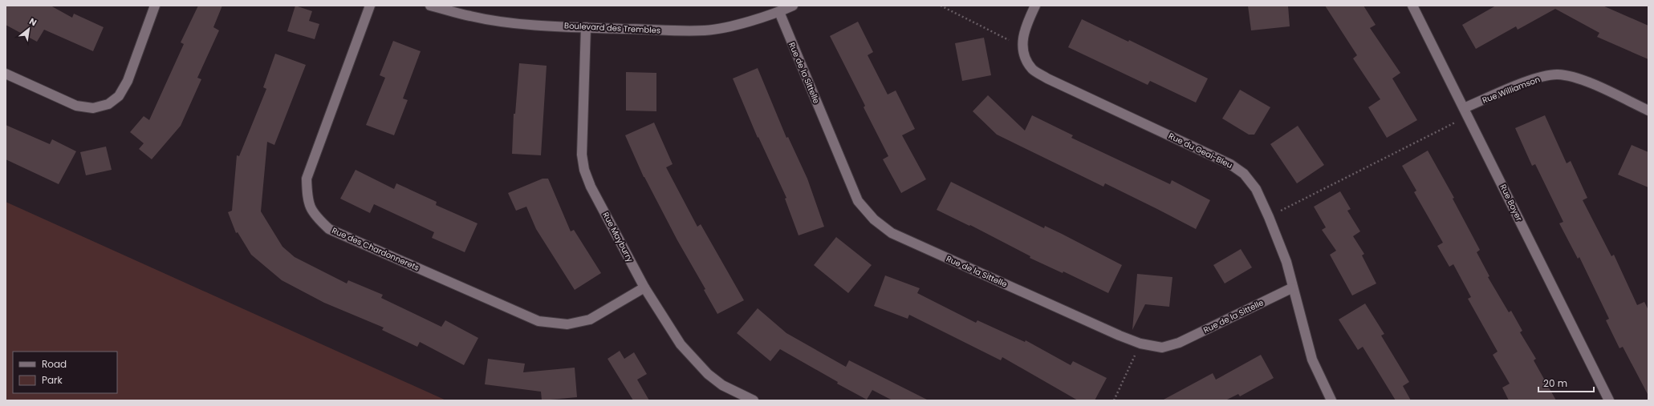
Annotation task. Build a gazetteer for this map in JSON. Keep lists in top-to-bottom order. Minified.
{"streets":{"street":["Boulevard des Trembles","Rue de la Sittelle","Rue Williamson","Rue du Geai-Bleu","Rue Boyer","Rue Mayburry","Rue des Chardonnerets"]},"crossings":[["Boulevard des Trembles","Rue de la Sittelle"],["Boulevard des Trembles","Rue Mayburry"],["Rue de la Sittelle","Rue du Geai-Bleu"],["Rue Williamson","Rue Boyer"],["Rue Mayburry","Rue des Chardonnerets"]],"legend":["Road","Park"],"scale_bar":"20 m","north":"top right"}
